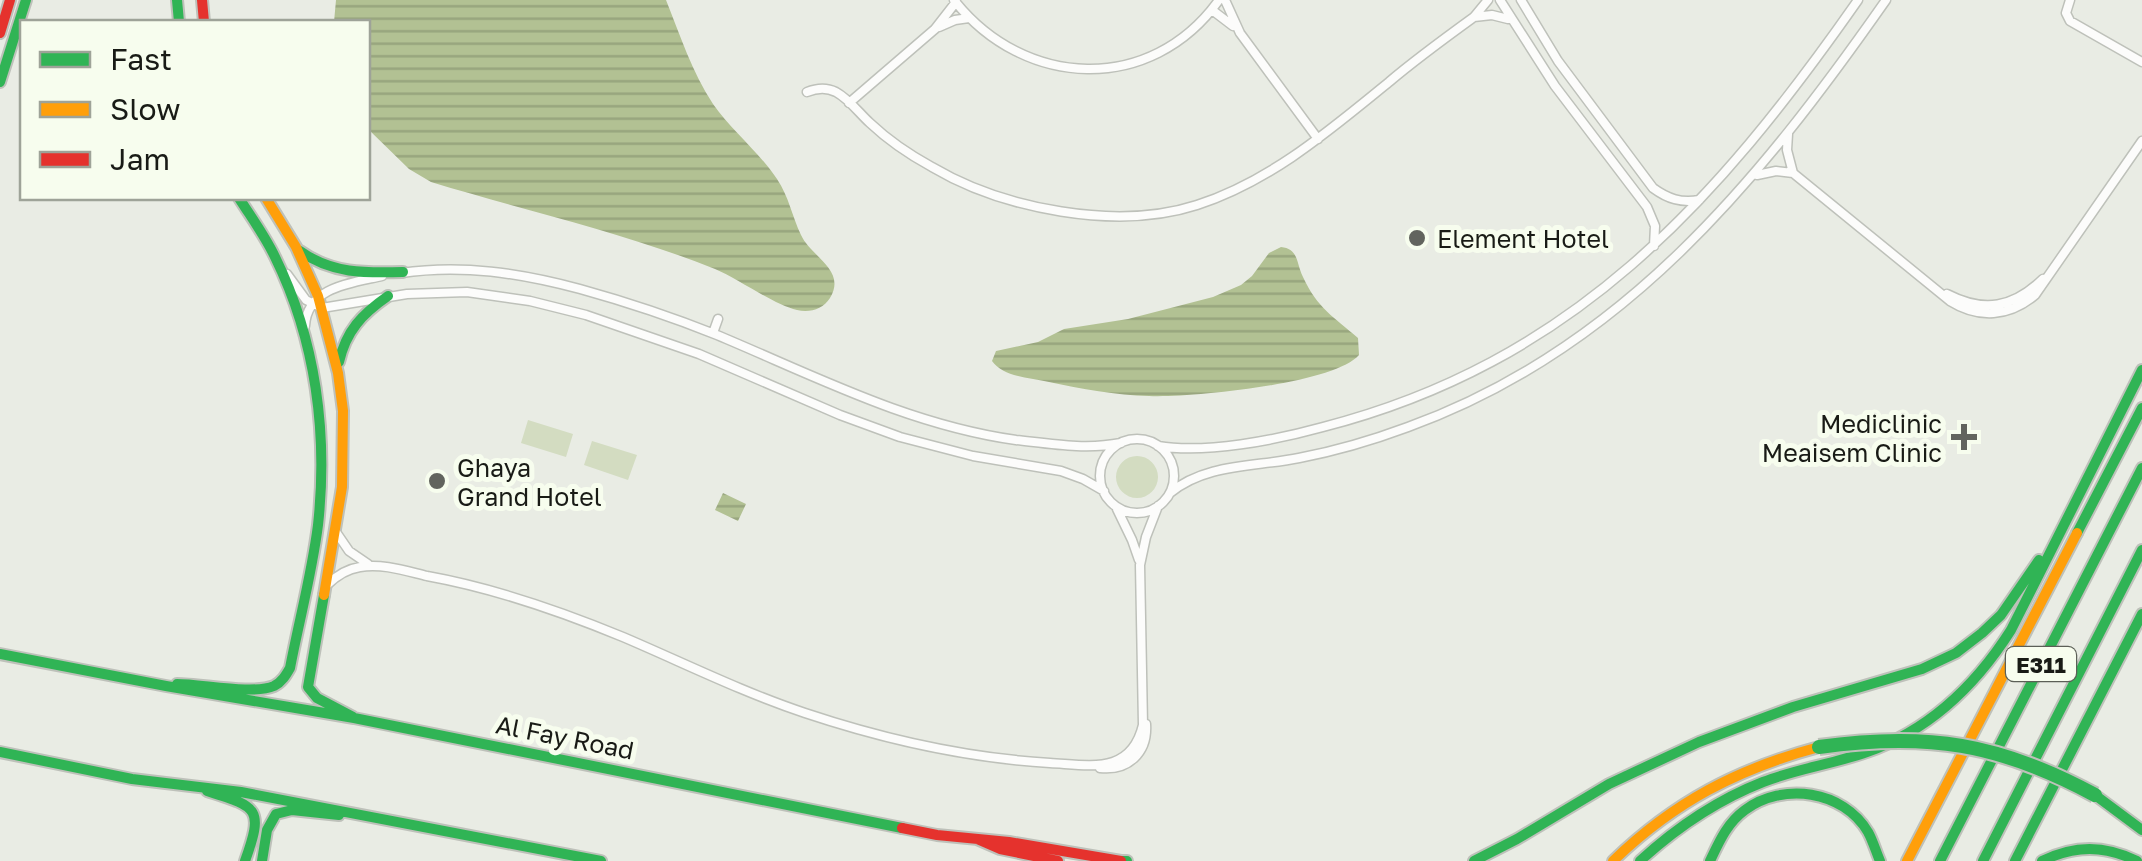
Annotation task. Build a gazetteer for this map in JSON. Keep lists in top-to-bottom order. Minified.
{"streets":{"main road":["E311","Al Fay Road"]},"places":{"other":["Element Hotel","Ghaya Grand Hotel"],"health":["Mediclinic Meaisem Clinic"]},"legend":["Fast","Slow","Jam"]}
